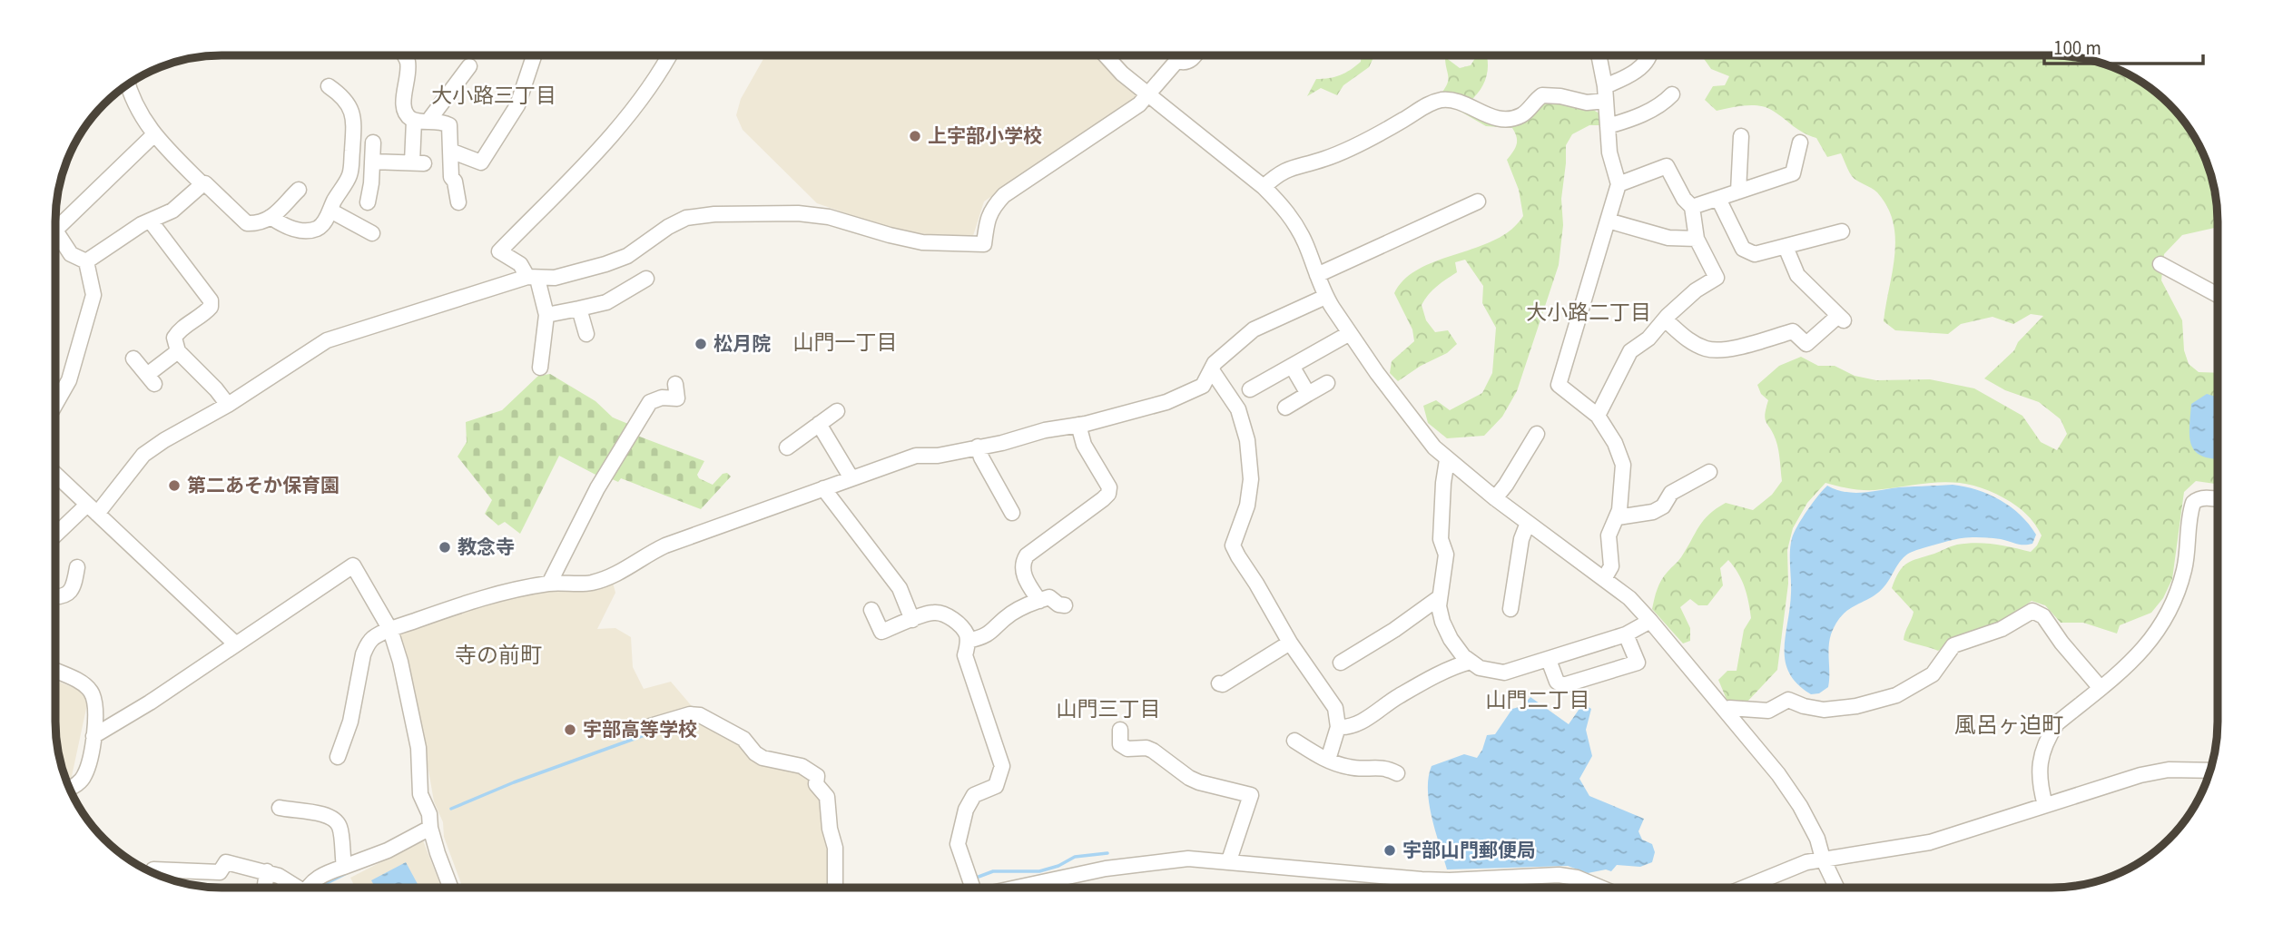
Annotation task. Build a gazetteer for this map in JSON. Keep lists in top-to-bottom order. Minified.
{"districts":["大小路三丁目","大小路二丁目","山門一丁目","寺の前町","山門二丁目","山門三丁目","風呂ヶ迫町"],"places":["上宇部小学校","松月院","第二あそか保育園","教念寺","宇部高等学校","宇部山門郵便局"],"scale_bar":"100 m"}
